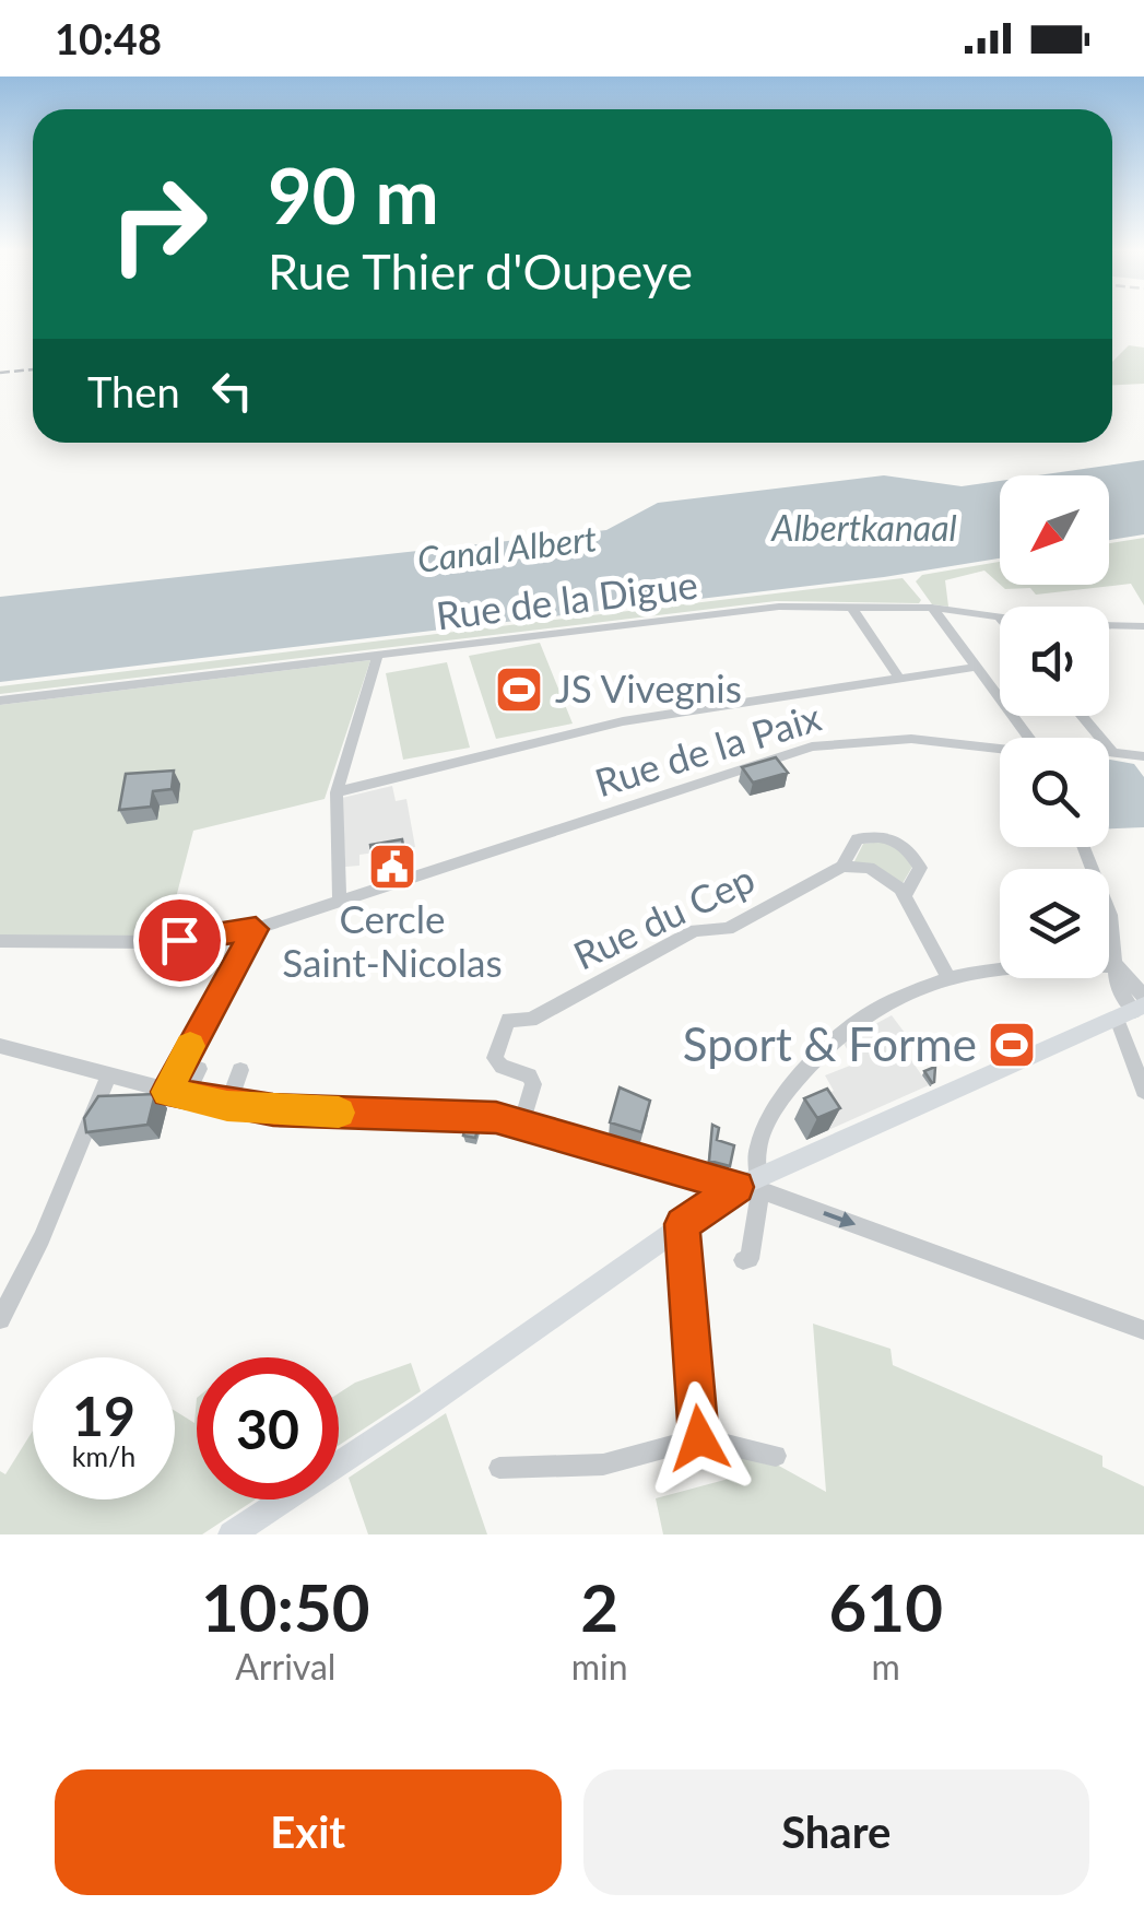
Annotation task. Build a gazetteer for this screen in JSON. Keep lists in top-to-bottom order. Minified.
{"streets":{"street":["Rue de la Digue","Rue de la Paix","Rue du Cep"]},"water":["Albertkanaal","Canal Albert"],"places":{"sports":["JS Vivegnis","Sport & Forme"],"public building":["Cercle Saint-Nicolas"]},"north":"bottom left","page":{"status":"10:48","turn":["90 m","Rue Thier d'Oupeye"],"then":"Then","speed":"19 km/h","limit":"30","eta":["10:50","Arrival","2","min","610","m"],"buttons":["Exit","Share"]}}
